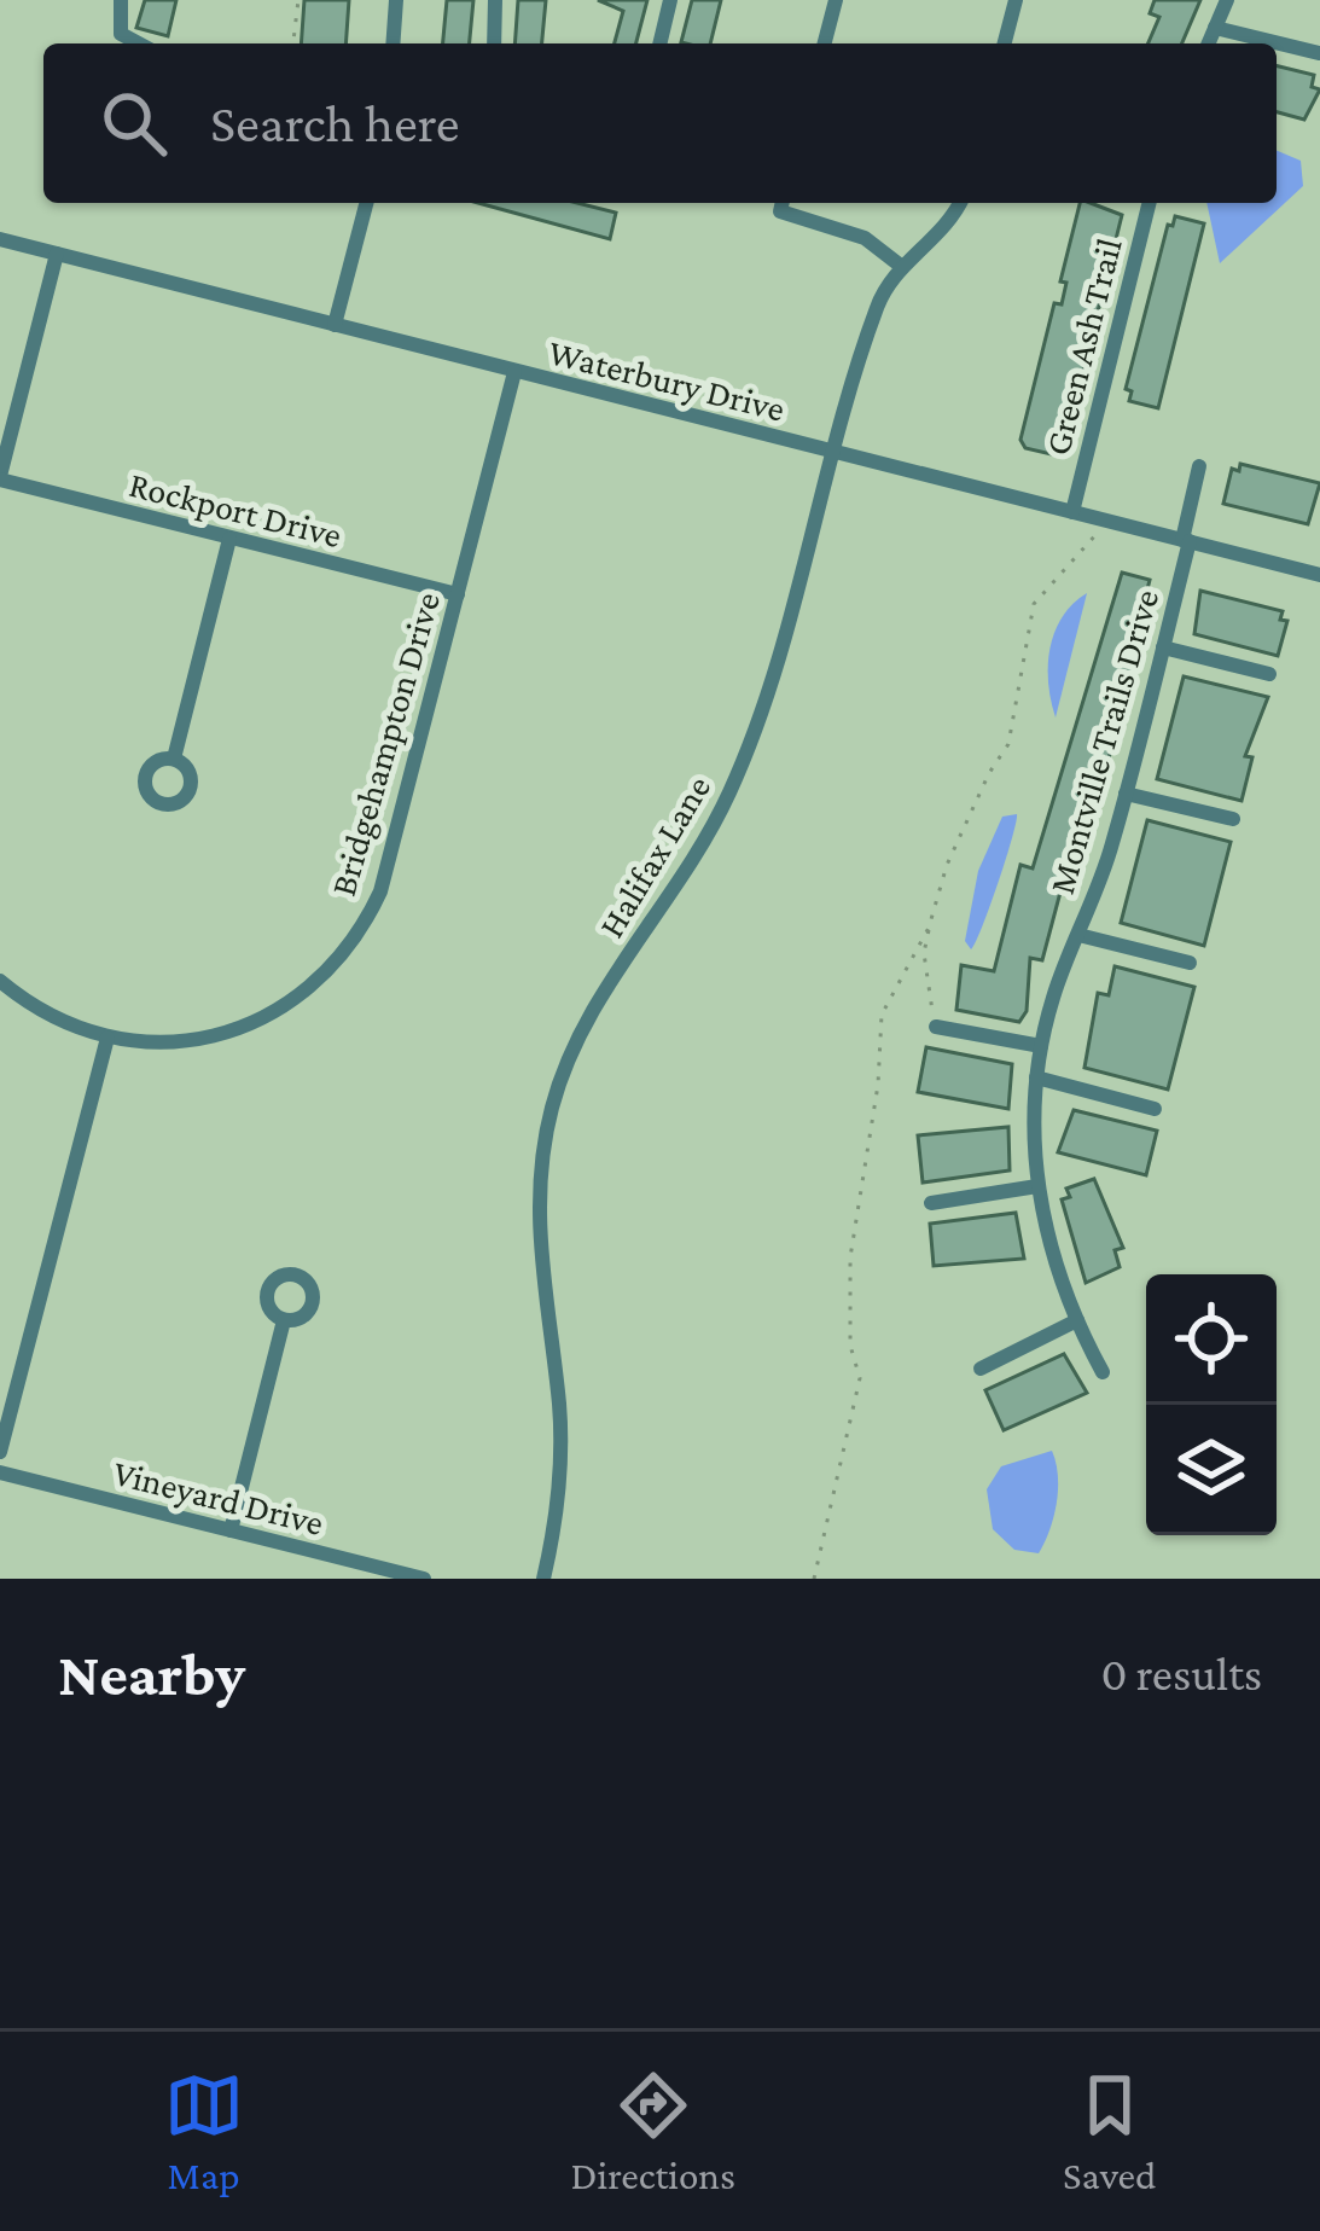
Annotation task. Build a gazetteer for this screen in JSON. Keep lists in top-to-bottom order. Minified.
{"streets":{"street":["Green Ash Trail","Waterbury Drive","Rockport Drive","Montville Trails Drive","Bridgehampton Drive","Halifax Lane","Vineyard Drive"]},"crossings":[["Green Ash Trail","Waterbury Drive"],["Waterbury Drive","Montville Trails Drive"],["Waterbury Drive","Bridgehampton Drive"],["Waterbury Drive","Halifax Lane"],["Rockport Drive","Bridgehampton Drive"]],"page":{"search":"Search here","heading":["Nearby","0 results"],"nav":["Map","Directions","Saved"]}}
